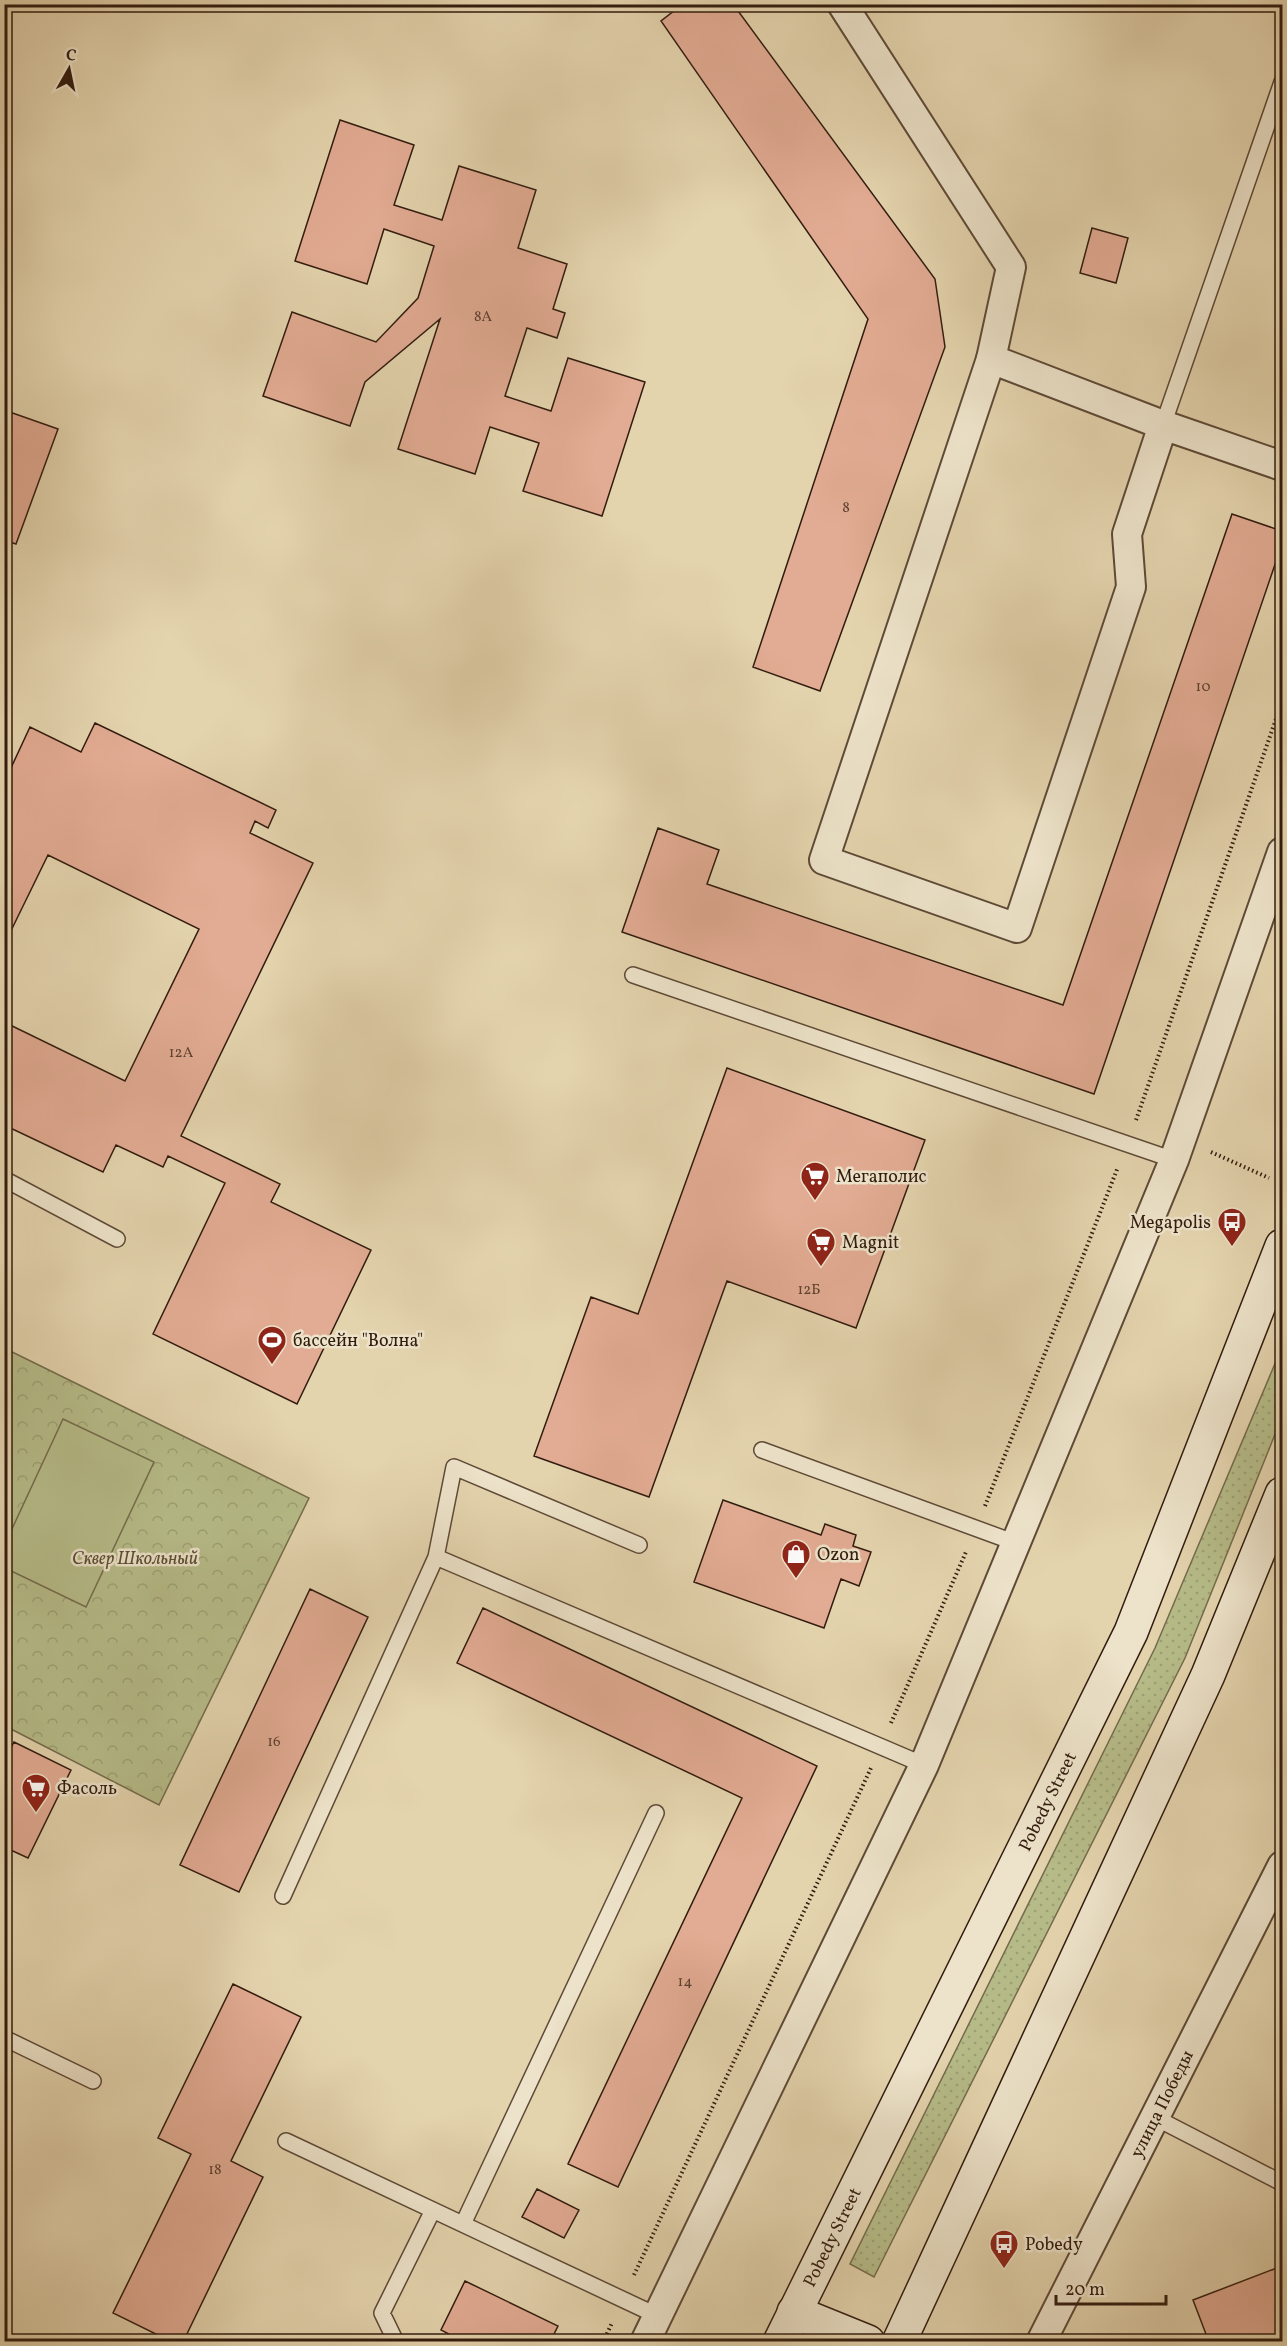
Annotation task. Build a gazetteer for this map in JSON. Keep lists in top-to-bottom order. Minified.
{"streets":{"street":["Pobedy Street","улица Победы"]},"parks":["Сквер Школьный"],"places":{"supermarket":["Мегаполис","Magnit","Фасоль"],"bus stop":["Megapolis","Pobedy"],"sports":["бассейн \"Волна\""],"shop":["Ozon"]},"house_numbers":["8А","8","10","12А","12Б","16","14","18"],"scale_bar":"20 m","north":"top"}
